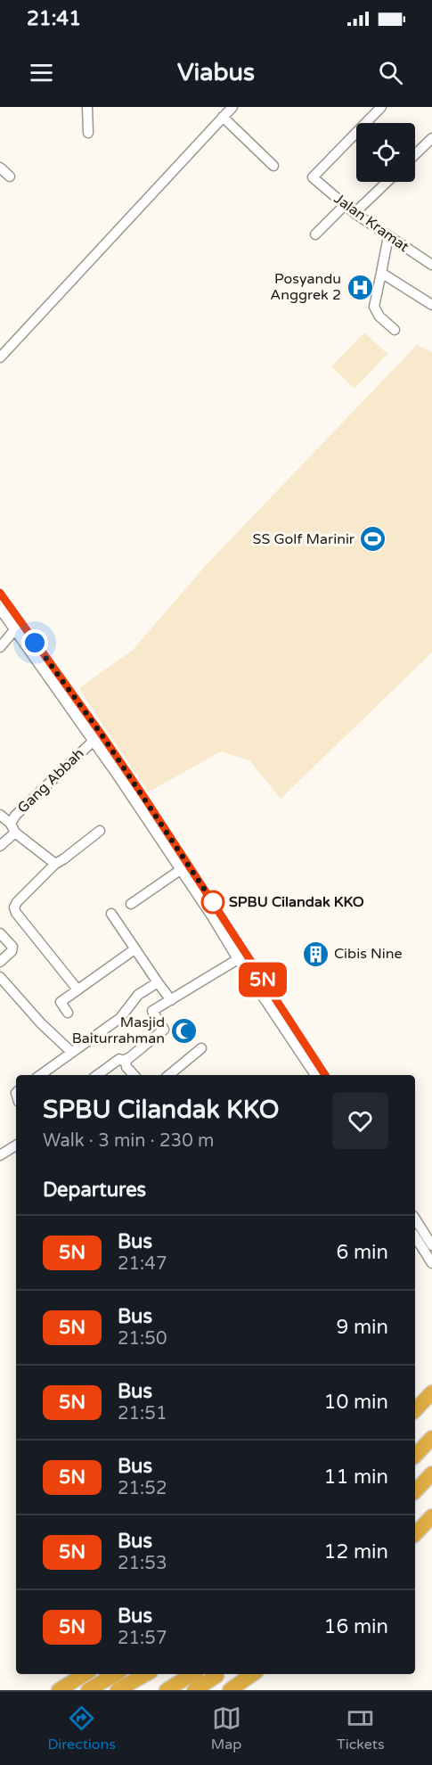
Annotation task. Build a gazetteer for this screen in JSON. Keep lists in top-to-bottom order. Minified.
{"streets":{"street":["Jalan Kramat","Gang Abbah"]},"places":{"hospital":["Posyandu Anggrek 2"],"sports":["SS Golf Marinir"],"other":["SPBU Cilandak KKO"],"building":["Cibis Nine"],"mosque":["Masjid Baiturrahman"]},"lines":["bus line 5N"],"page":{"status":"21:41","header":"Viabus","on_map":"5N","heading":[["SPBU Cilandak KKO","Walk · 3 min · 230 m"],"Departures"],"list":[{"mark":"5N","name":"Bus","note":"21:47","value":"6 min"},{"mark":"5N","name":"Bus","note":"21:50","value":"9 min"},{"mark":"5N","name":"Bus","note":"21:51","value":"10 min"},{"mark":"5N","name":"Bus","note":"21:52","value":"11 min"},{"mark":"5N","name":"Bus","note":"21:53","value":"12 min"},{"mark":"5N","name":"Bus","note":"21:57","value":"16 min"}],"tabs":["Directions","Map","Tickets"]}}
